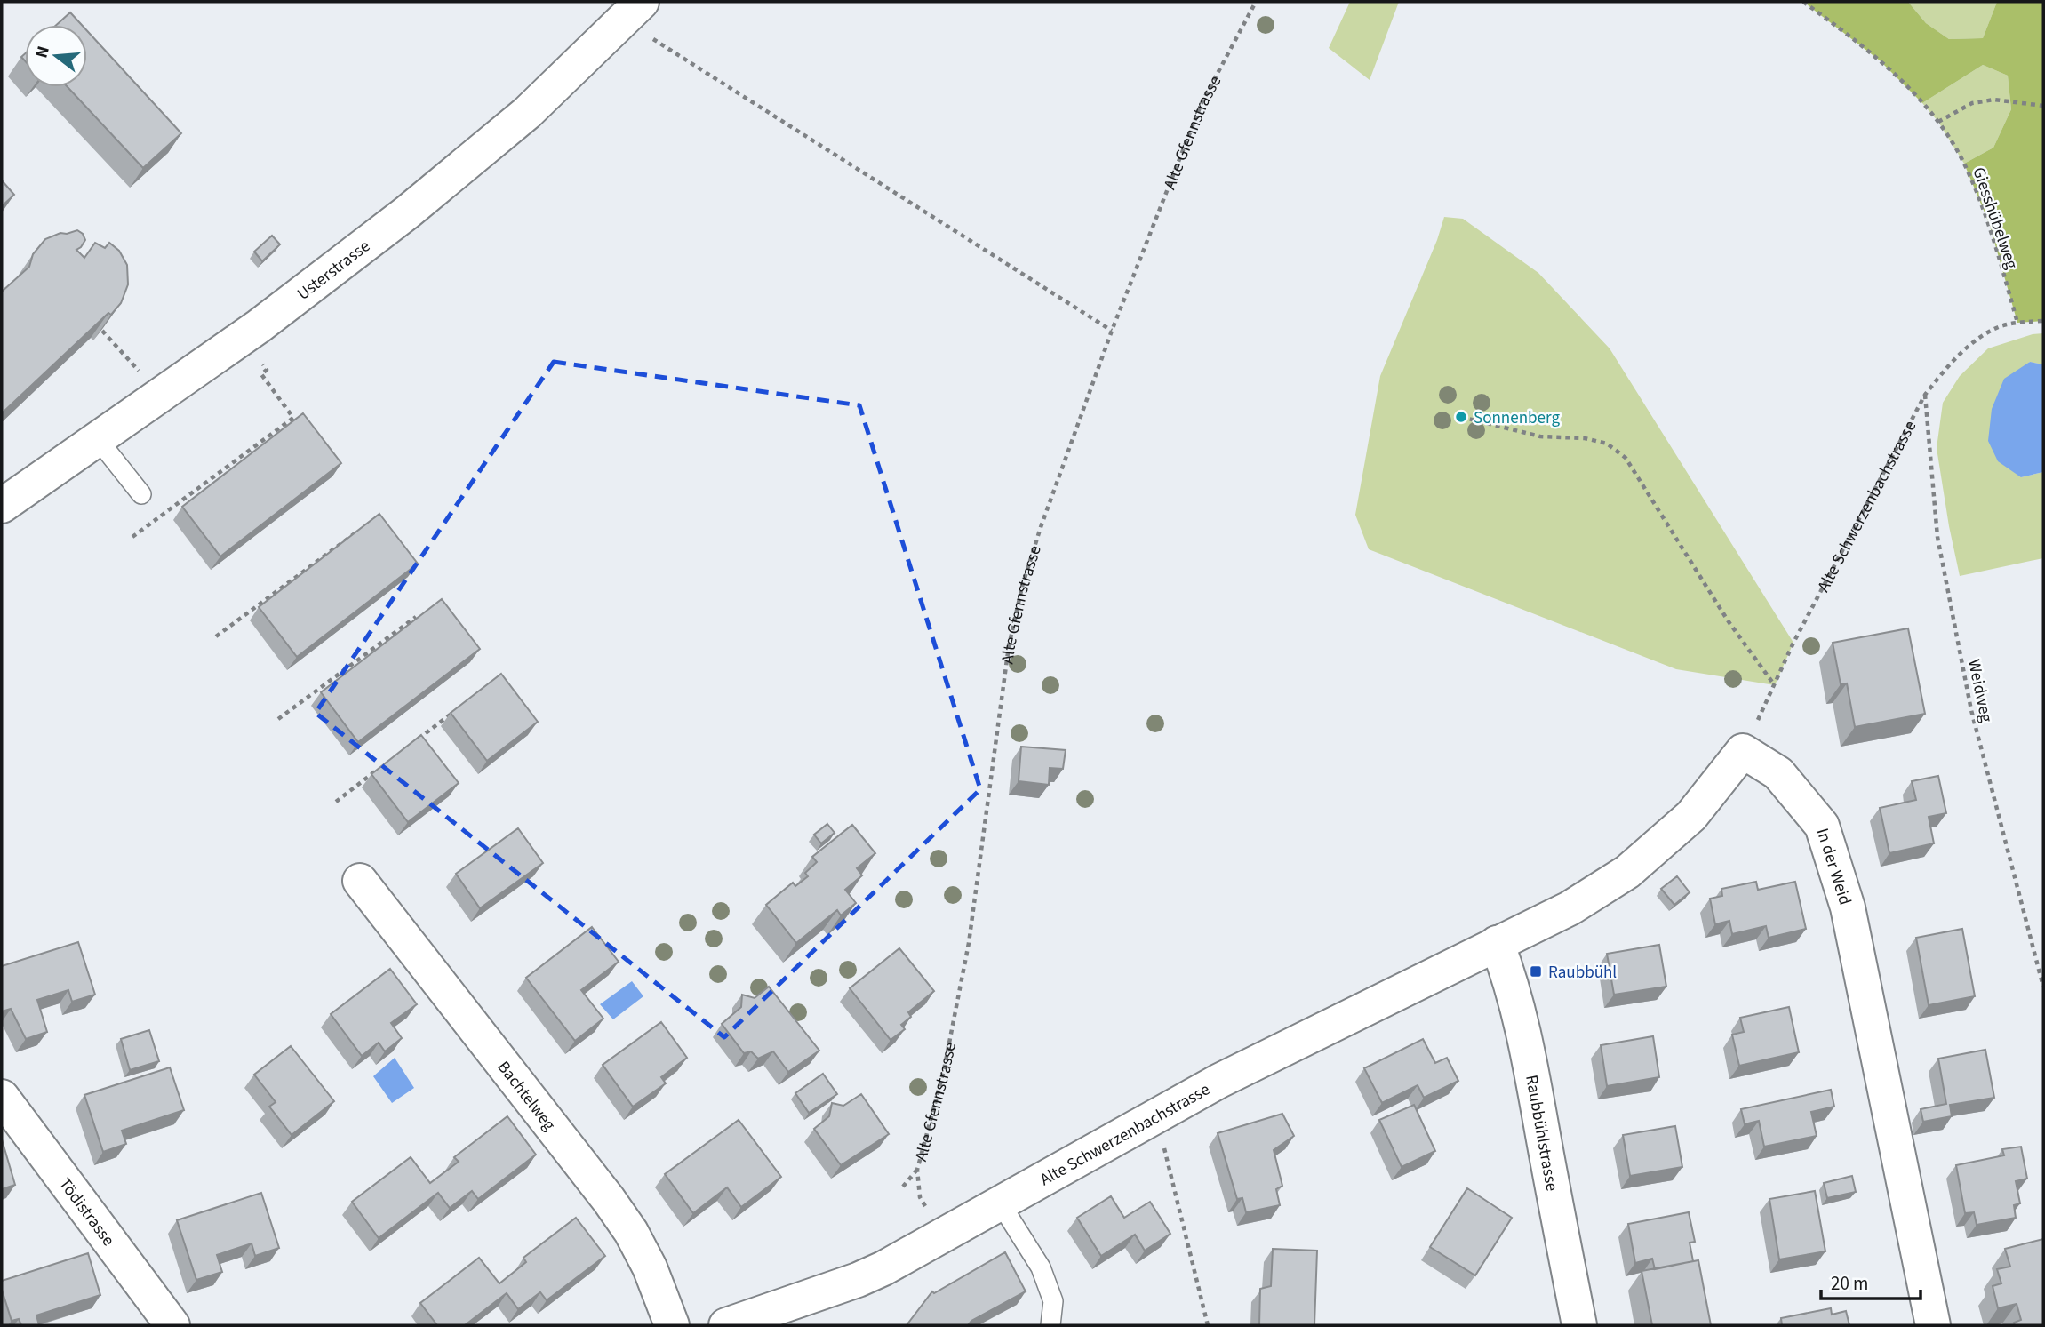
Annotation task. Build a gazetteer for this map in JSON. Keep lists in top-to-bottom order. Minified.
{"streets":{"street":["Usterstrasse","Alte Schwerzenbachstrasse","In der Weid","Bachtelweg","Raubbühlstrasse","Tödistrasse"],"path":["Alte Gfennstrasse","Giesshübelweg","Weidweg"]},"crossings":[["Alte Gfennstrasse","Alte Schwerzenbachstrasse"],["Giesshübelweg","Alte Schwerzenbachstrasse"],["Alte Schwerzenbachstrasse","Weidweg"],["Alte Schwerzenbachstrasse","In der Weid"],["Alte Schwerzenbachstrasse","Raubbühlstrasse"]],"places":{"other":["Sonnenberg"],"transit":["Raubbühl"]},"scale_bar":"20 m","north":"left"}
